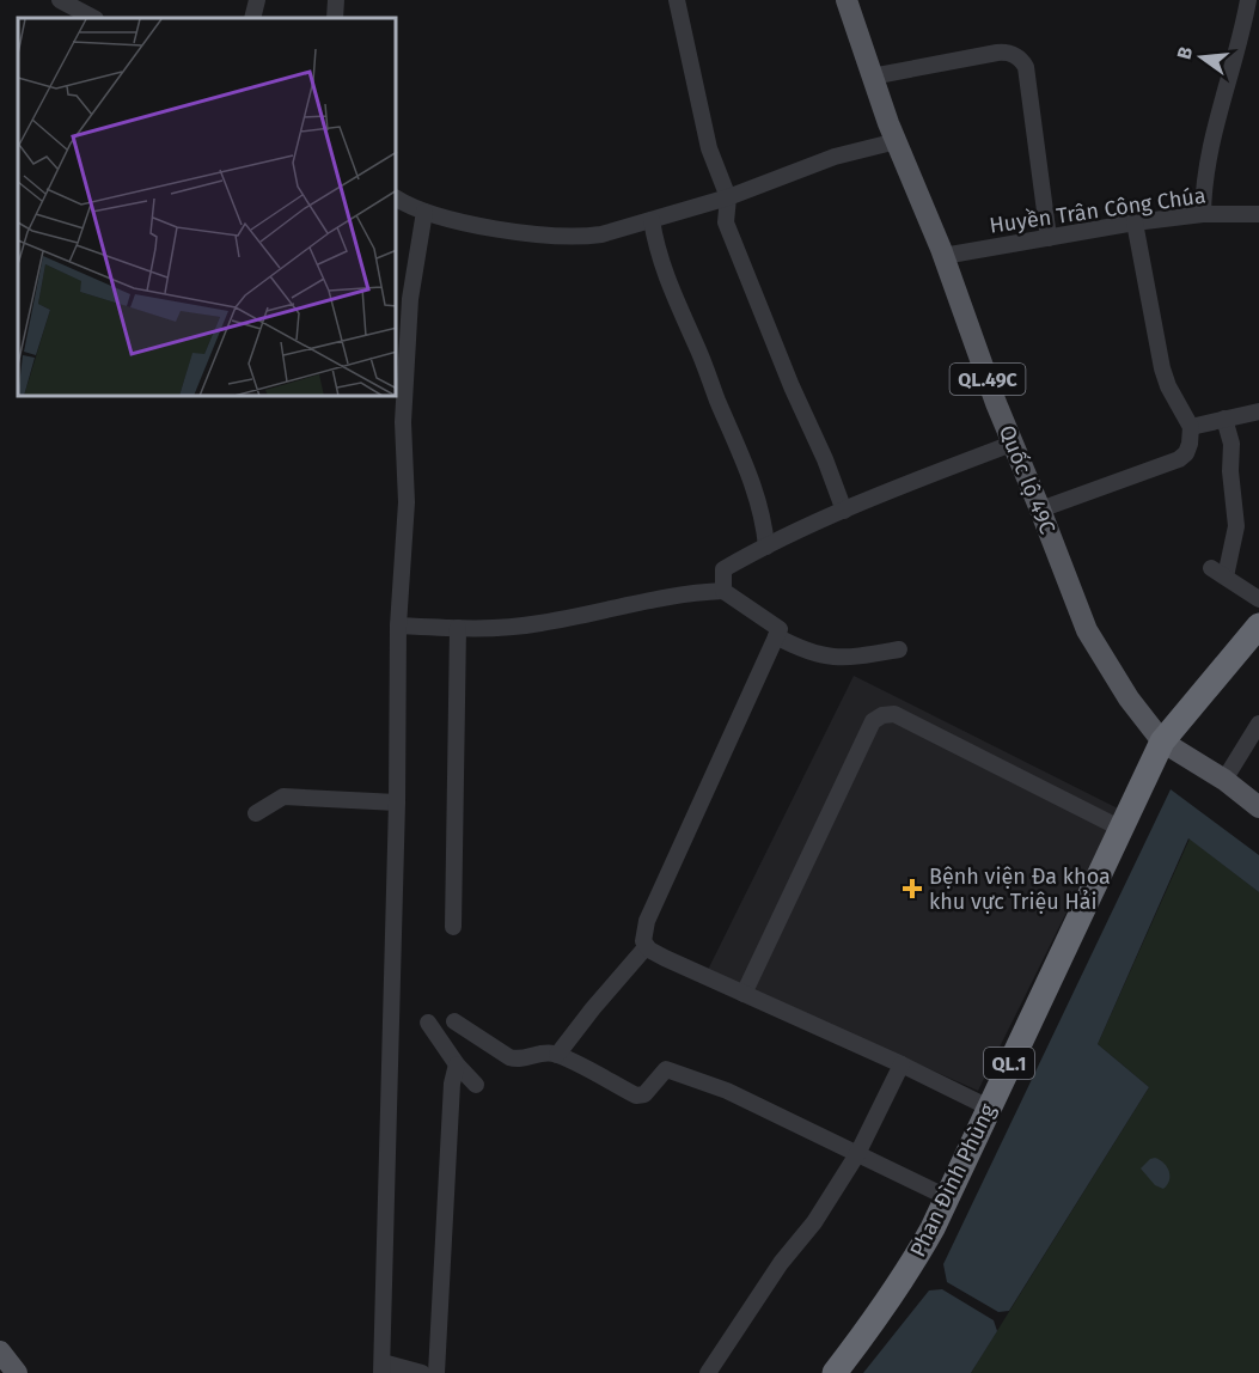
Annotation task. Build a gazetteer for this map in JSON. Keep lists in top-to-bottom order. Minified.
{"streets":{"highway":["QL.1","Phan Đình Phùng"],"main road":["QL.49C","Quốc lộ 49C"],"street":["Huyền Trân Công Chúa"]},"crossings":[["Huyền Trân Công Chúa","Quốc lộ 49C"],["QL.49C","Quốc lộ 49C"],["QL.49C","QL.1"],["QL.49C","Phan Đình Phùng"],["Quốc lộ 49C","QL.1"],["Quốc lộ 49C","Phan Đình Phùng"],["QL.1","Phan Đình Phùng"]],"places":{"health":["Bệnh viện Đa khoa khu vực Triệu Hải"]},"north":"left"}
